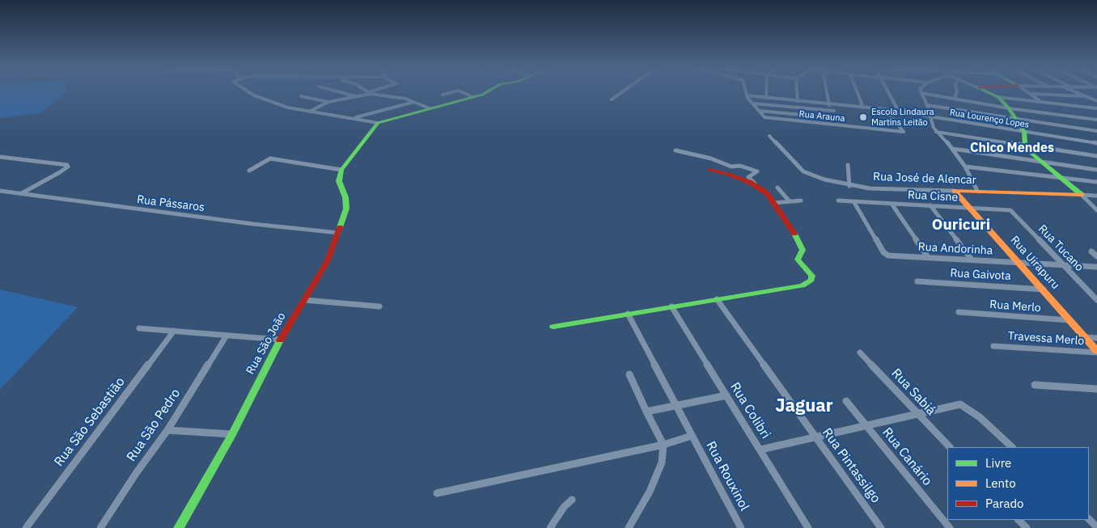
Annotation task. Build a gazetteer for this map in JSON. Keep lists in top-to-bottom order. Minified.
{"streets":{"street":["Rua Arauna","Rua Lourenço Lopes","Rua José de Alencar","Rua Cisne","Rua Pássaros","Rua Tucano","Rua Andorinha","Rua Uirapuru","Rua Gaivota","Rua Merlo","Travessa Merlo","Rua São João","Rua Sabiá","Rua Colibri","Rua São Sebastião","Rua São Pedro","Rua Canário","Rua Pintassilgo","Rua Rouxinol"]},"crossings":[["Rua Arauna","Rua Lourenço Lopes"],["Rua José de Alencar","Rua Uirapuru"],["Rua Cisne","Rua Tucano"],["Rua Cisne","Rua Uirapuru"],["Rua Pássaros","Rua São João"],["Rua Tucano","Rua Andorinha"],["Rua Andorinha","Rua Uirapuru"],["Rua Uirapuru","Rua Gaivota"],["Rua Uirapuru","Rua Merlo"],["Rua Uirapuru","Travessa Merlo"]],"districts":["Chico Mendes","Ouricuri","Jaguar"],"places":["Escola Lindaura Martins Leitão"],"legend":["Livre","Lento","Parado"]}
